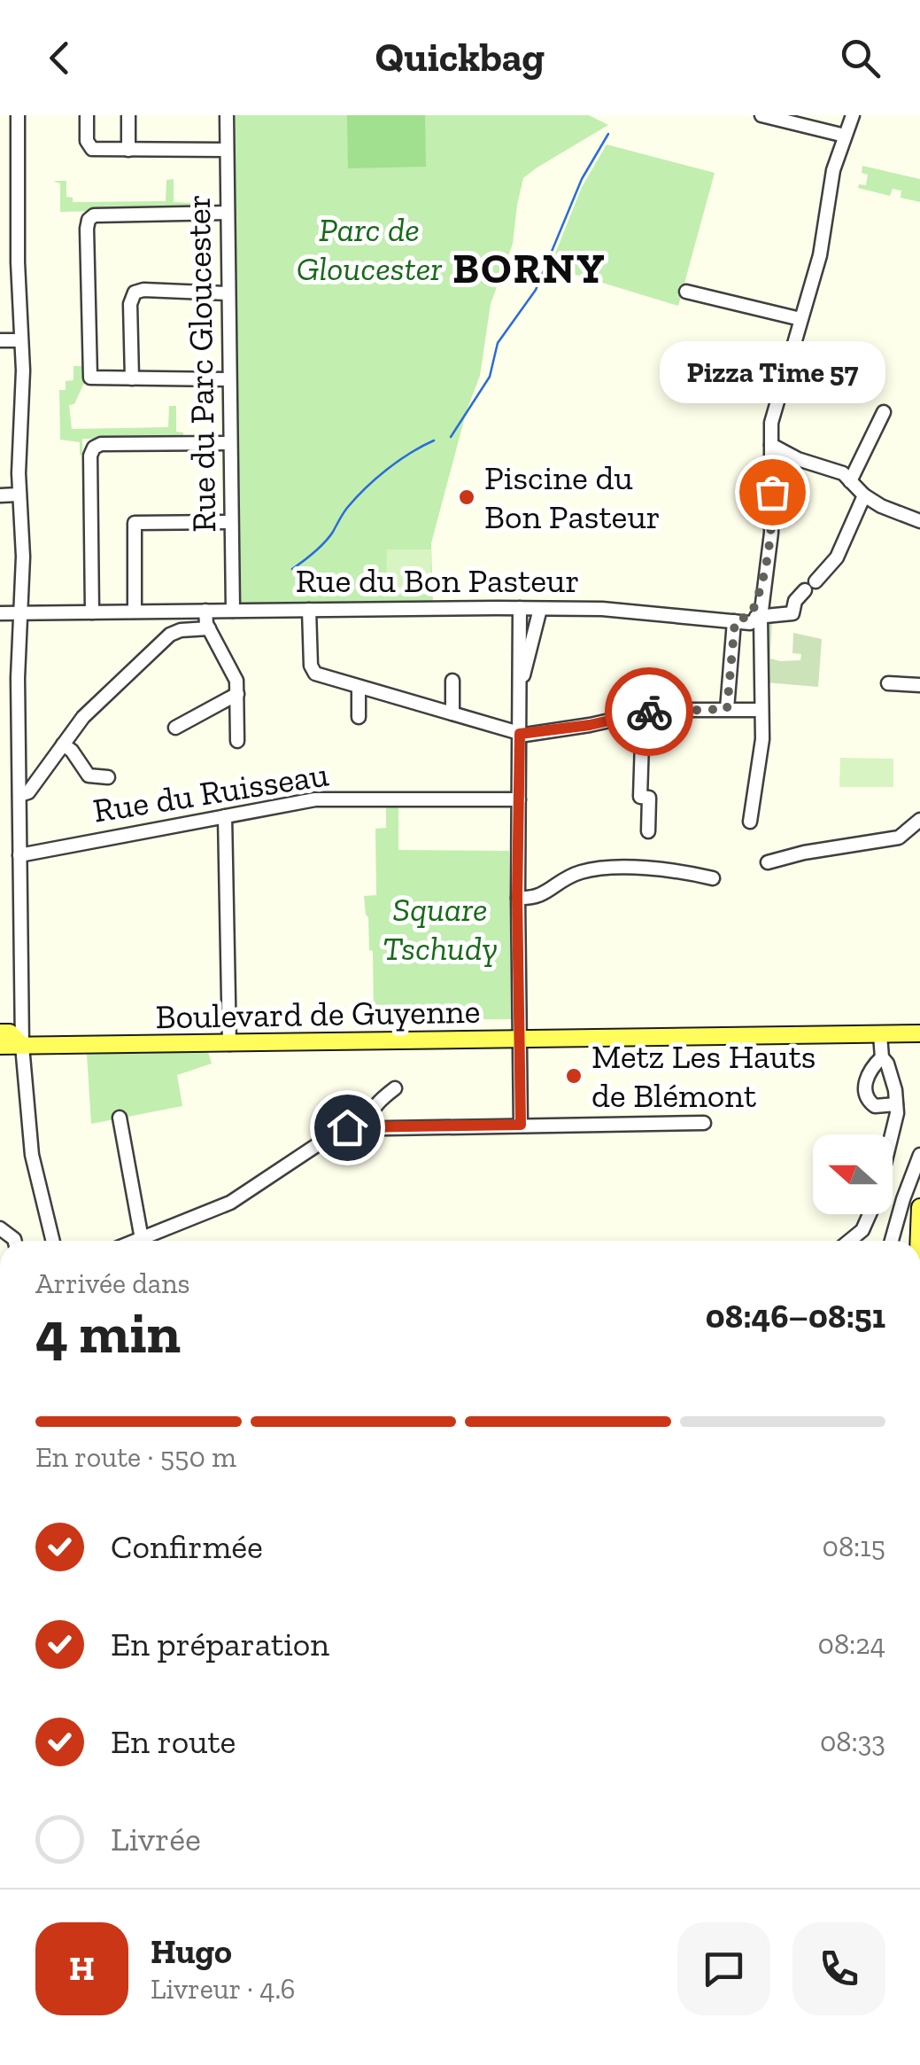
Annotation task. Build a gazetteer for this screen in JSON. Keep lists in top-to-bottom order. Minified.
{"streets":{"main road":["Boulevard de Guyenne"],"street":["Rue du Parc Gloucester","Rue du Bon Pasteur","Rue du Ruisseau"]},"crossings":[["Rue du Parc Gloucester","Rue du Bon Pasteur"]],"districts":["BORNY"],"parks":["Parc de Gloucester","Square Tschudy"],"places":["Pizza Time 57","Piscine du Bon Pasteur","Metz Les Hauts de Blémont"],"north":"left","page":{"header":"Quickbag","bubble":"Pizza Time 57","heading":["4 min","Arrivée dans","08:46–08:51"],"panel":["Hugo","Livreur · 4.6"],"bar":"En route · 550 m","list":[["Confirmée","08:15"],["En préparation","08:24"],["En route","08:33"],"Livrée"],"round":"H"}}
